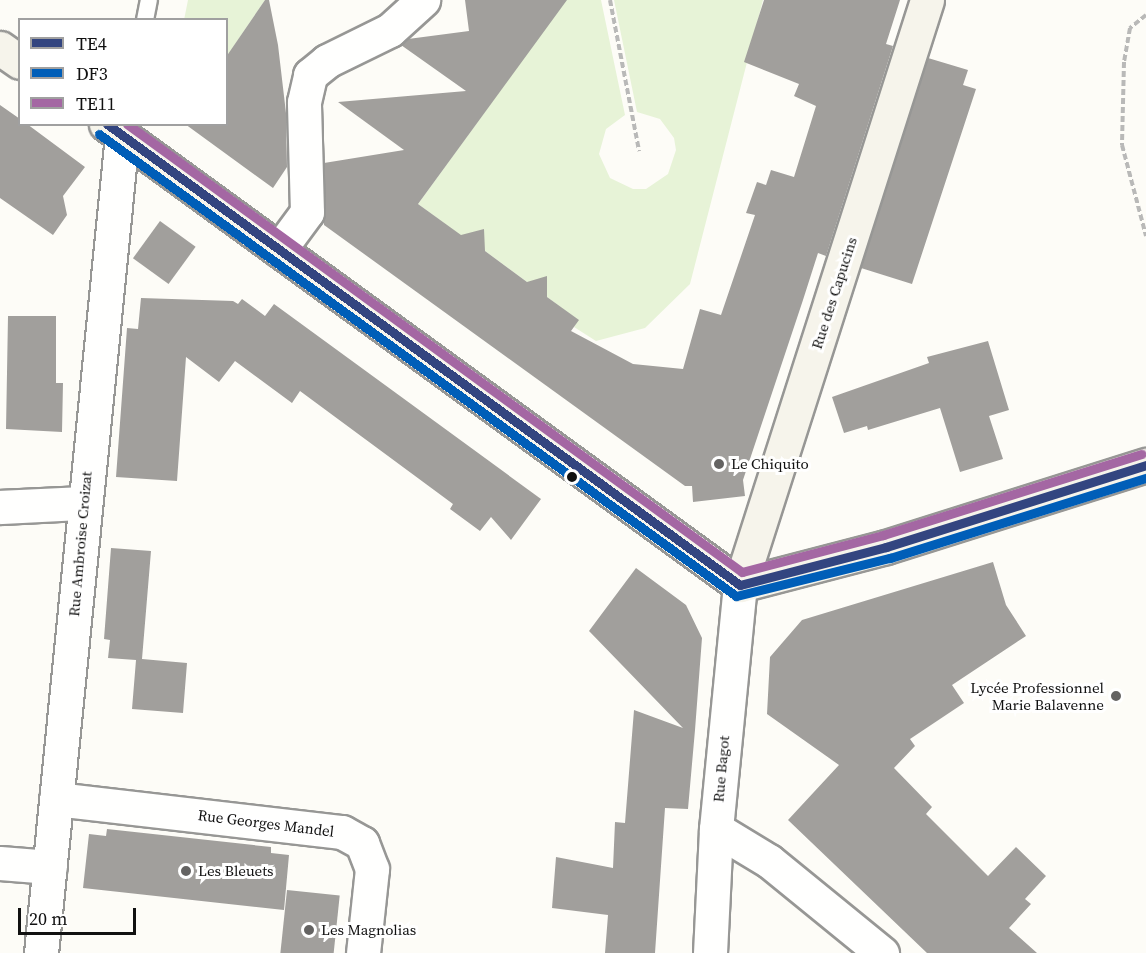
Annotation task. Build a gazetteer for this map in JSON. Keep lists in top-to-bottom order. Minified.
{"streets":{"street":["Rue des Capucins","Rue Ambroise Croizat","Rue Bagot","Rue Georges Mandel"]},"crossings":[["Rue des Capucins","Rue Bagot"],["Rue Ambroise Croizat","Rue Georges Mandel"]],"places":["Le Chiquito","Lycée Professionnel Marie Balavenne","Les Bleuets","Les Magnolias"],"lines":["transit line TE4","transit line TE11","transit line DF3"],"legend":["TE4","DF3","TE11"],"scale_bar":"20 m"}
